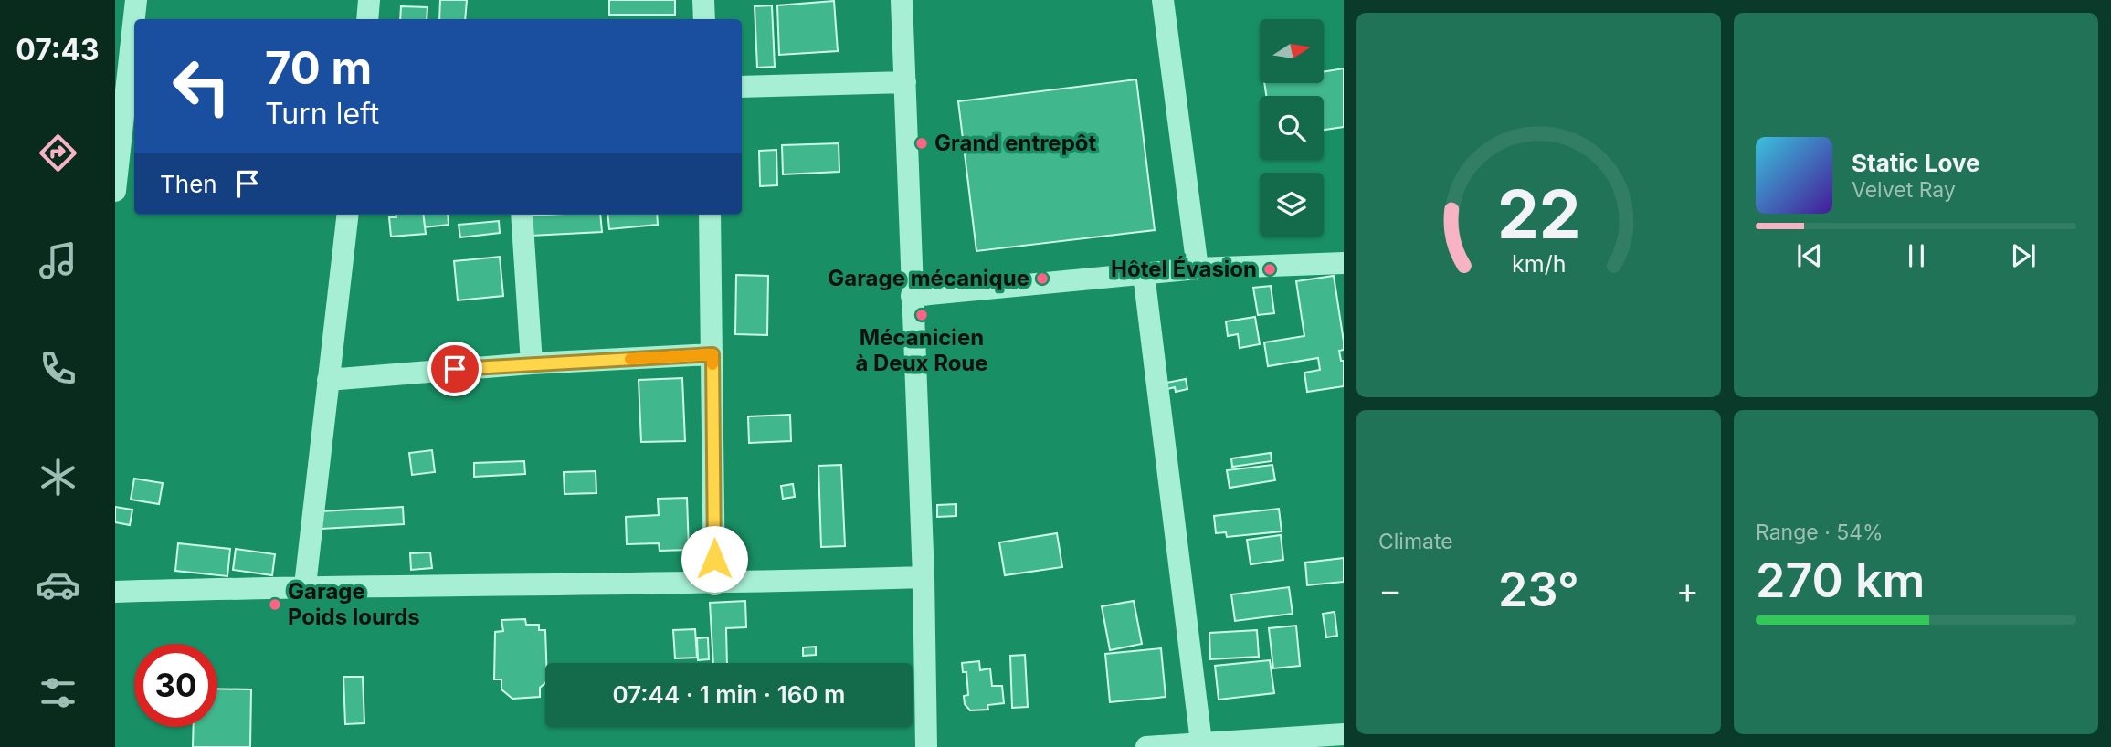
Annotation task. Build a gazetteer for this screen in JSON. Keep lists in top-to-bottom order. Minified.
{"places":["Grand entrepôt","Hôtel Évasion","Garage mécanique","Mécanicien à Deux Roue","Garage Poids lourds"],"north":"right","page":{"tabs":"07:43","turn":["70 m","Turn left"],"song":["Static Love","Velvet Ray"],"then":"Then","tile":["Climate",["Range · 54%","270 km"]],"heat":["−","23°","+"],"limit":"30","trip":"07:44 · 1 min · 160 m","gauge":["22","km/h"]}}
